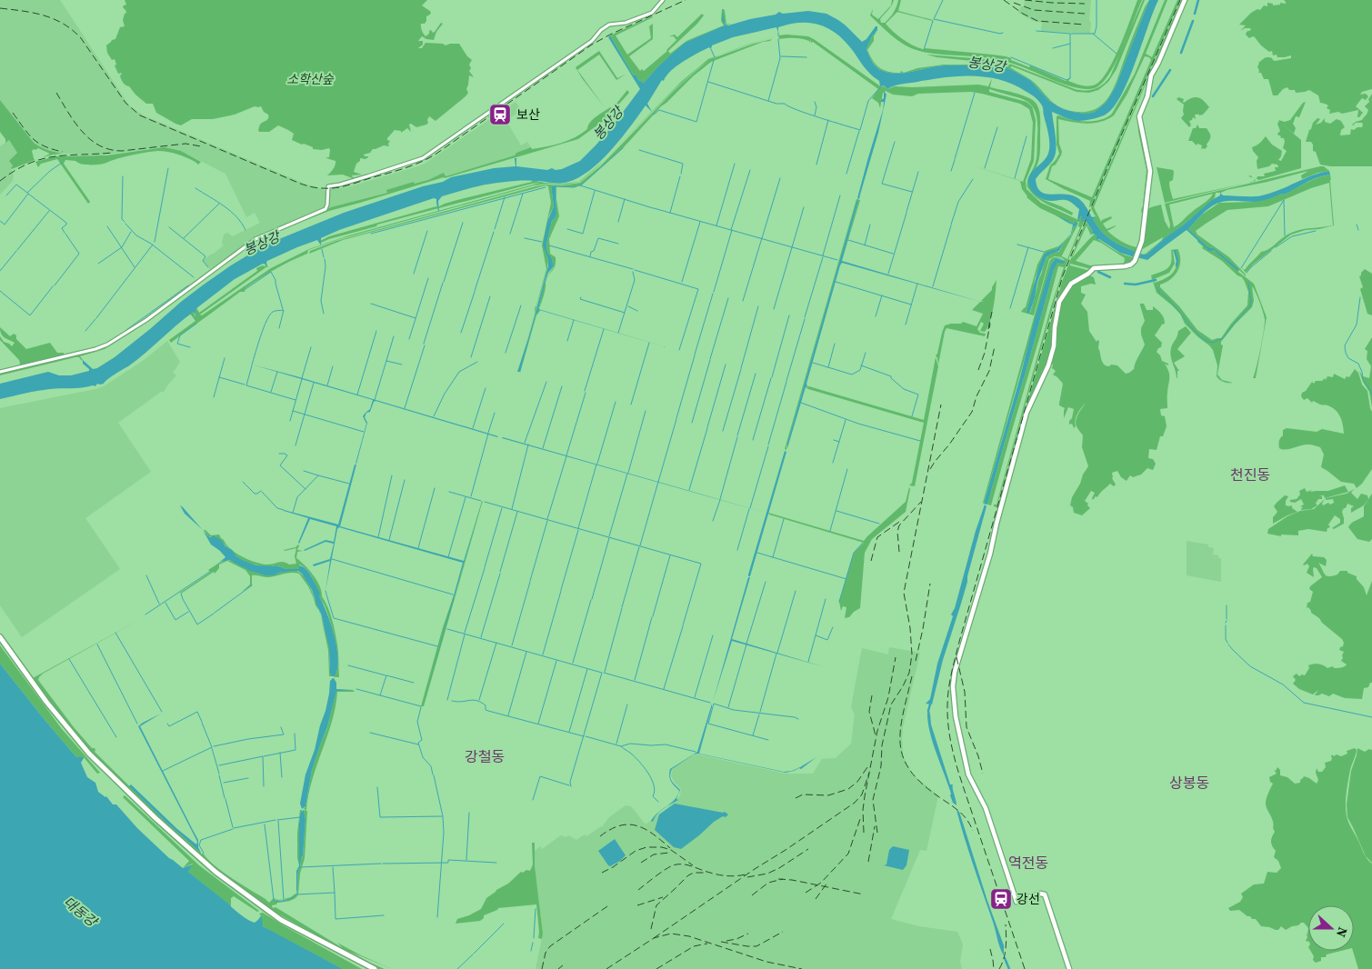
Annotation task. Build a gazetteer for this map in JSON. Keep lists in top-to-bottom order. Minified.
{"districts":["천진동","강철동","상봉동","역전동"],"water":["봉상강","대동강"],"parks":["소학산숲"],"places":{"station":["보산","강선"]},"north":"right"}
